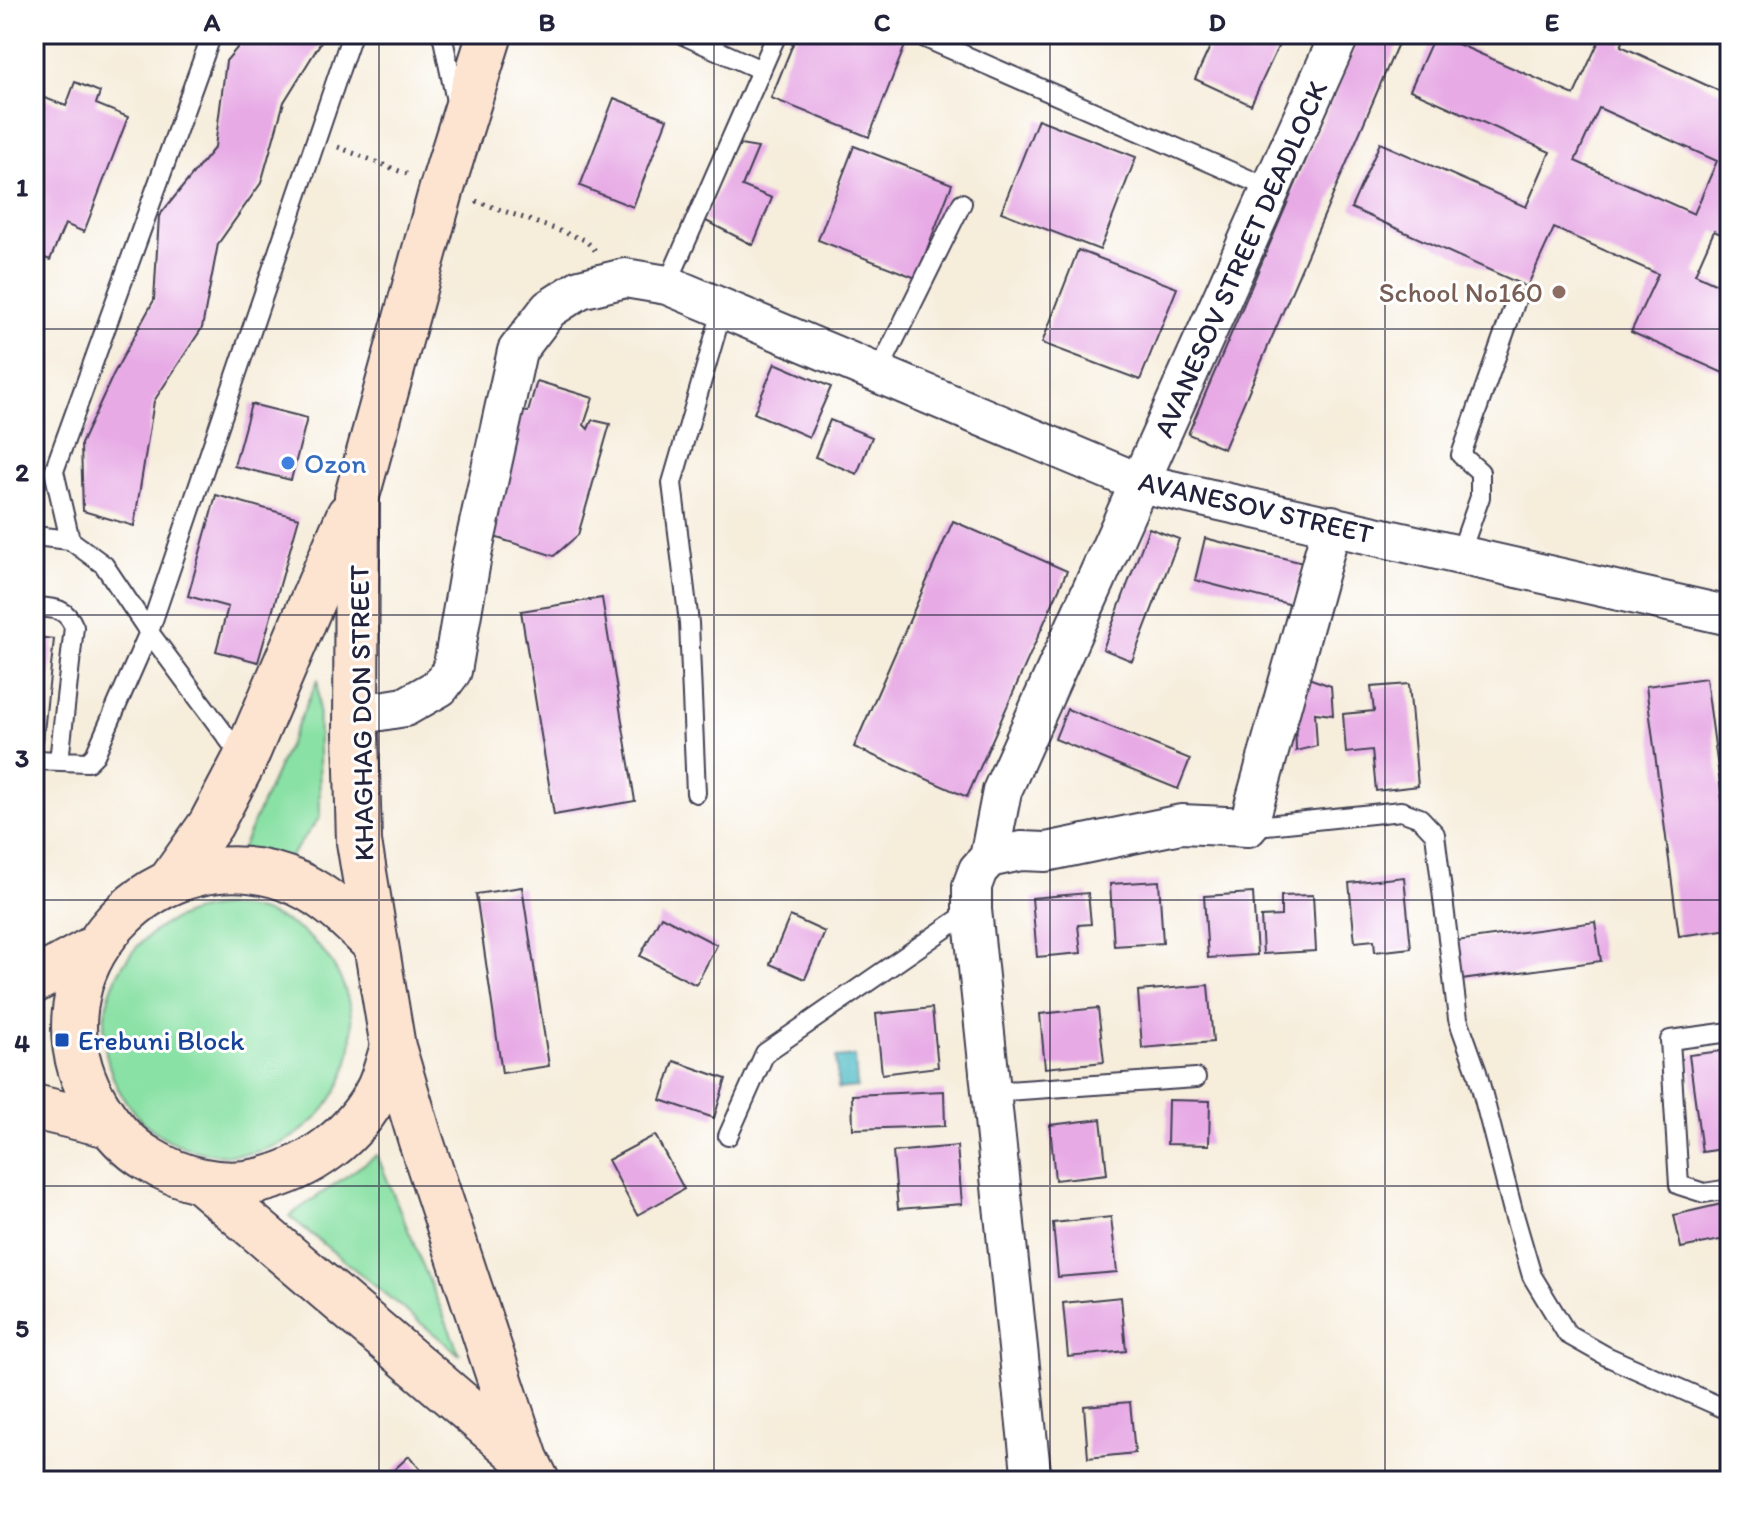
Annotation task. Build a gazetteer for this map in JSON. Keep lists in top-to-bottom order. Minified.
{"streets":{"street":["AVANESOV STREET DEADLOCK","AVANESOV STREET","KHAGHAG DON STREET"]},"crossings":[["AVANESOV STREET DEADLOCK","AVANESOV STREET"],["AVANESOV STREET","KHAGHAG DON STREET"]],"places":{"other":["School No160","Ozon"],"transit":["Erebuni Block"]},"grid":{"columns":["A","B","C","D","E"],"rows":["1","2","3","4","5"]}}
